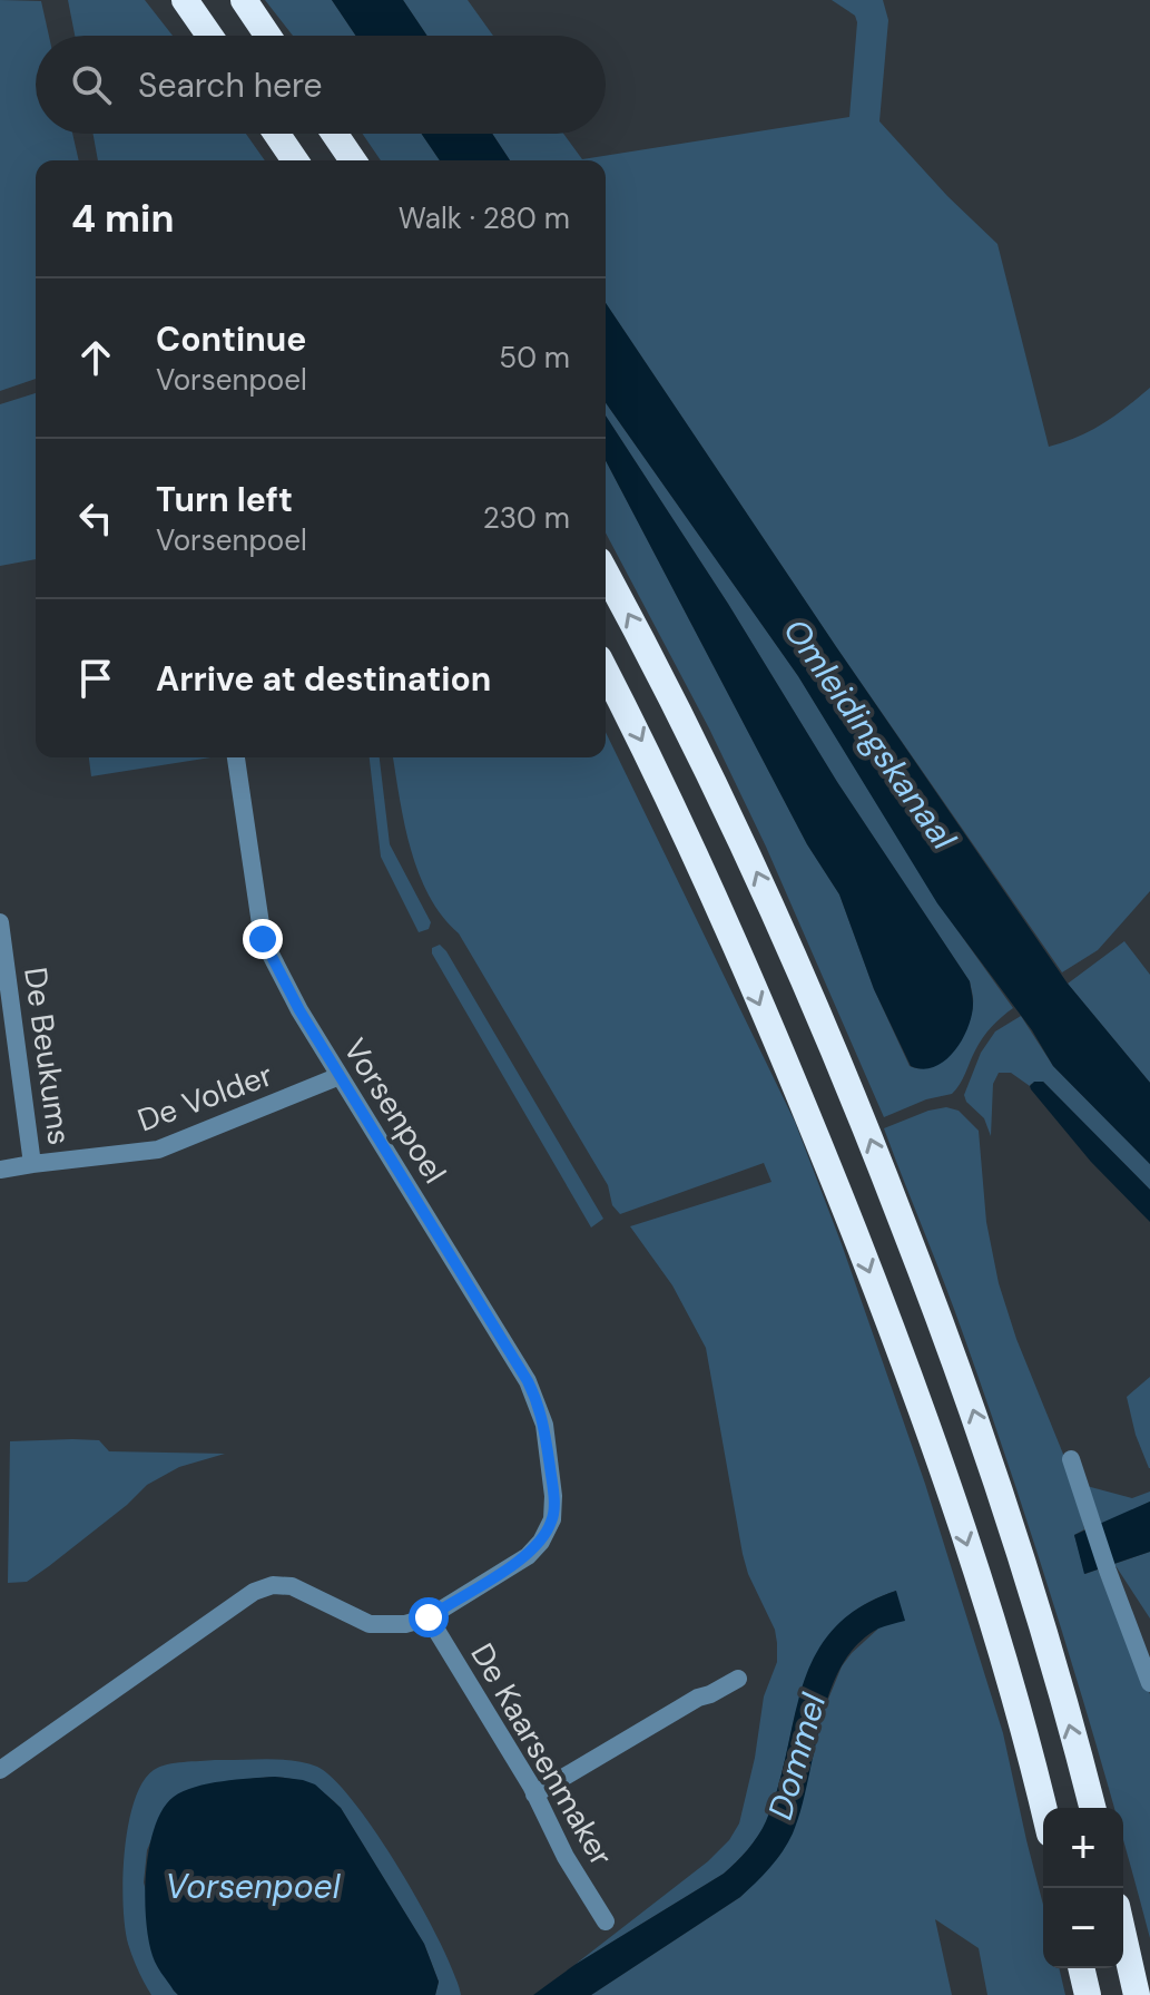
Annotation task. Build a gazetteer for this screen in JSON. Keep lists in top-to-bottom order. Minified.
{"streets":{"street":["De Beukums","De Volder","Vorsenpoel","De Kaarsenmaker"]},"crossings":[["De Beukums","De Volder"],["De Volder","Vorsenpoel"],["Vorsenpoel","De Kaarsenmaker"]],"water":["Omleidingskanaal","Dommel","Vorsenpoel"],"page":{"search":"Search here","heading":["4 min","Walk · 280 m"],"list":[["Continue","Vorsenpoel","50 m"],["Turn left","Vorsenpoel","230 m"],"Arrive at destination"],"map_buttons":["+","−"]}}
